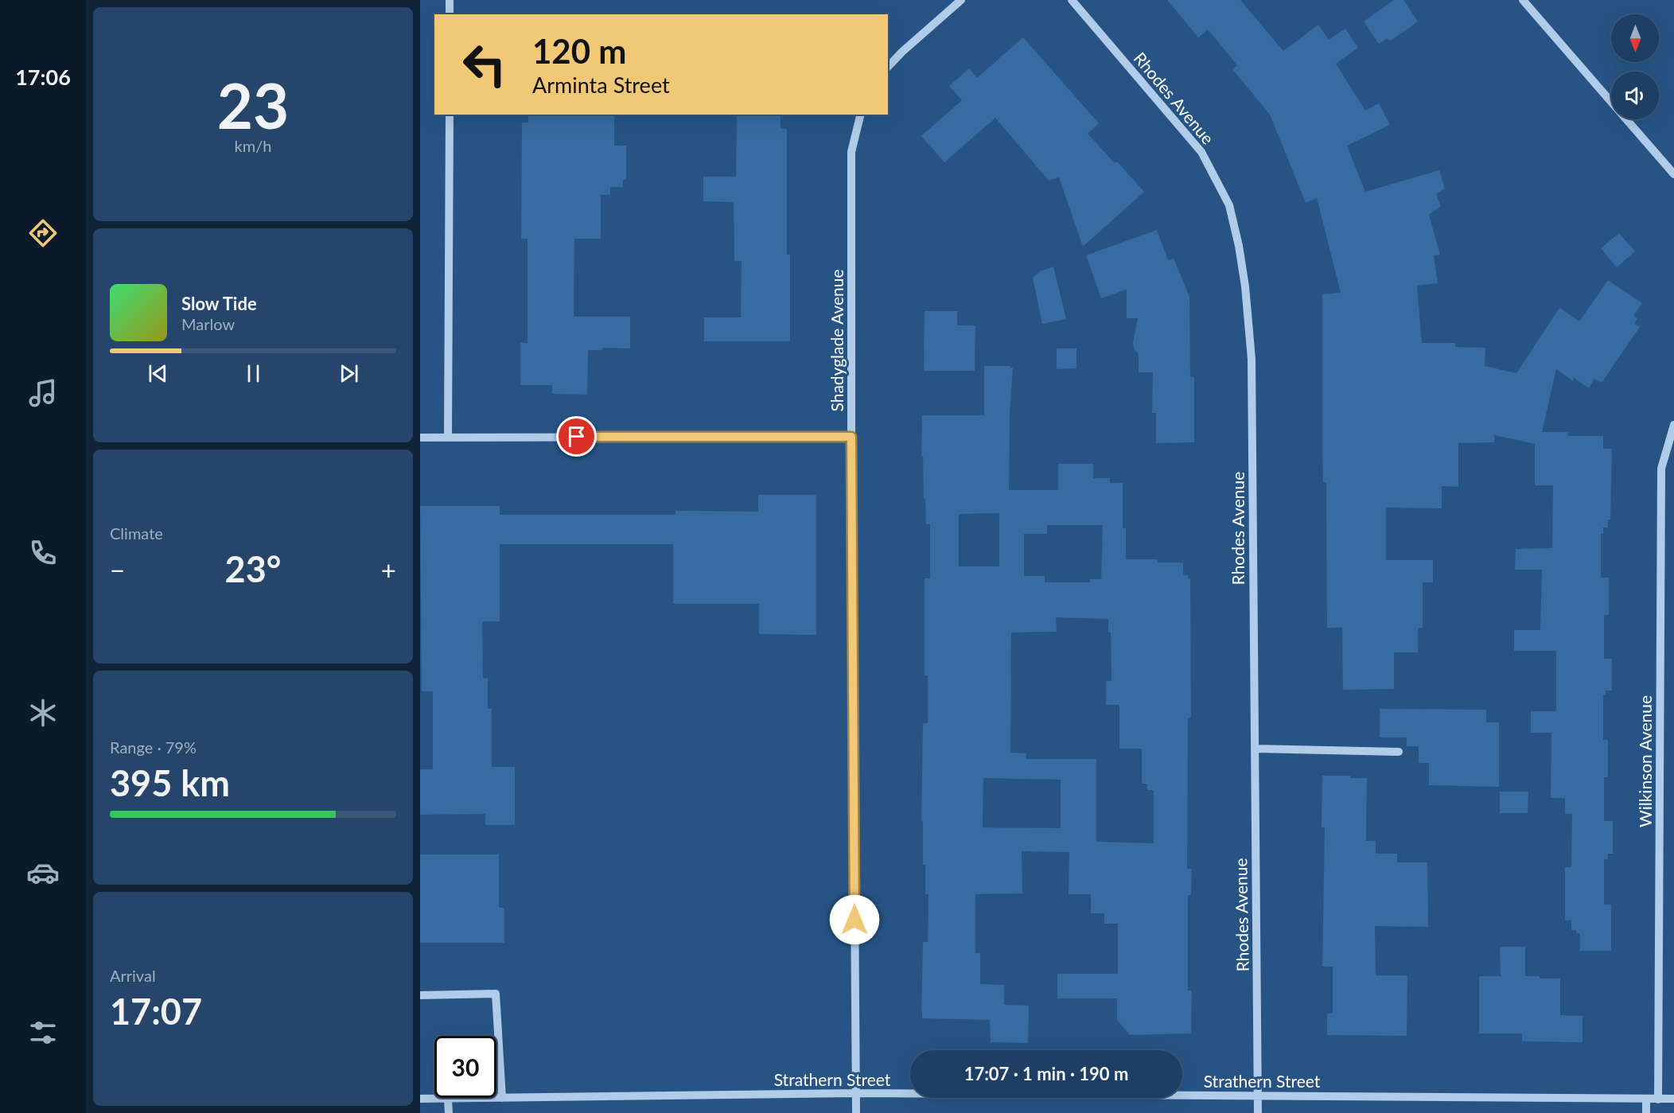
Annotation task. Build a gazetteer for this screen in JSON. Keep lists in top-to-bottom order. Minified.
{"streets":{"street":["Rhodes Avenue","Shadyglade Avenue","Wilkinson Avenue","Strathern Street"]},"crossings":[["Rhodes Avenue","Strathern Street"],["Shadyglade Avenue","Strathern Street"],["Wilkinson Avenue","Strathern Street"]],"north":"bottom","page":{"tabs":"17:06","tile":[["23","km/h"],"Climate",["Range · 79%","395 km"],["Arrival","17:07"]],"turn":["120 m","Arminta Street"],"song":["Slow Tide","Marlow"],"heat":["−","23°","+"],"limit":"30","trip":"17:07 · 1 min · 190 m"}}
